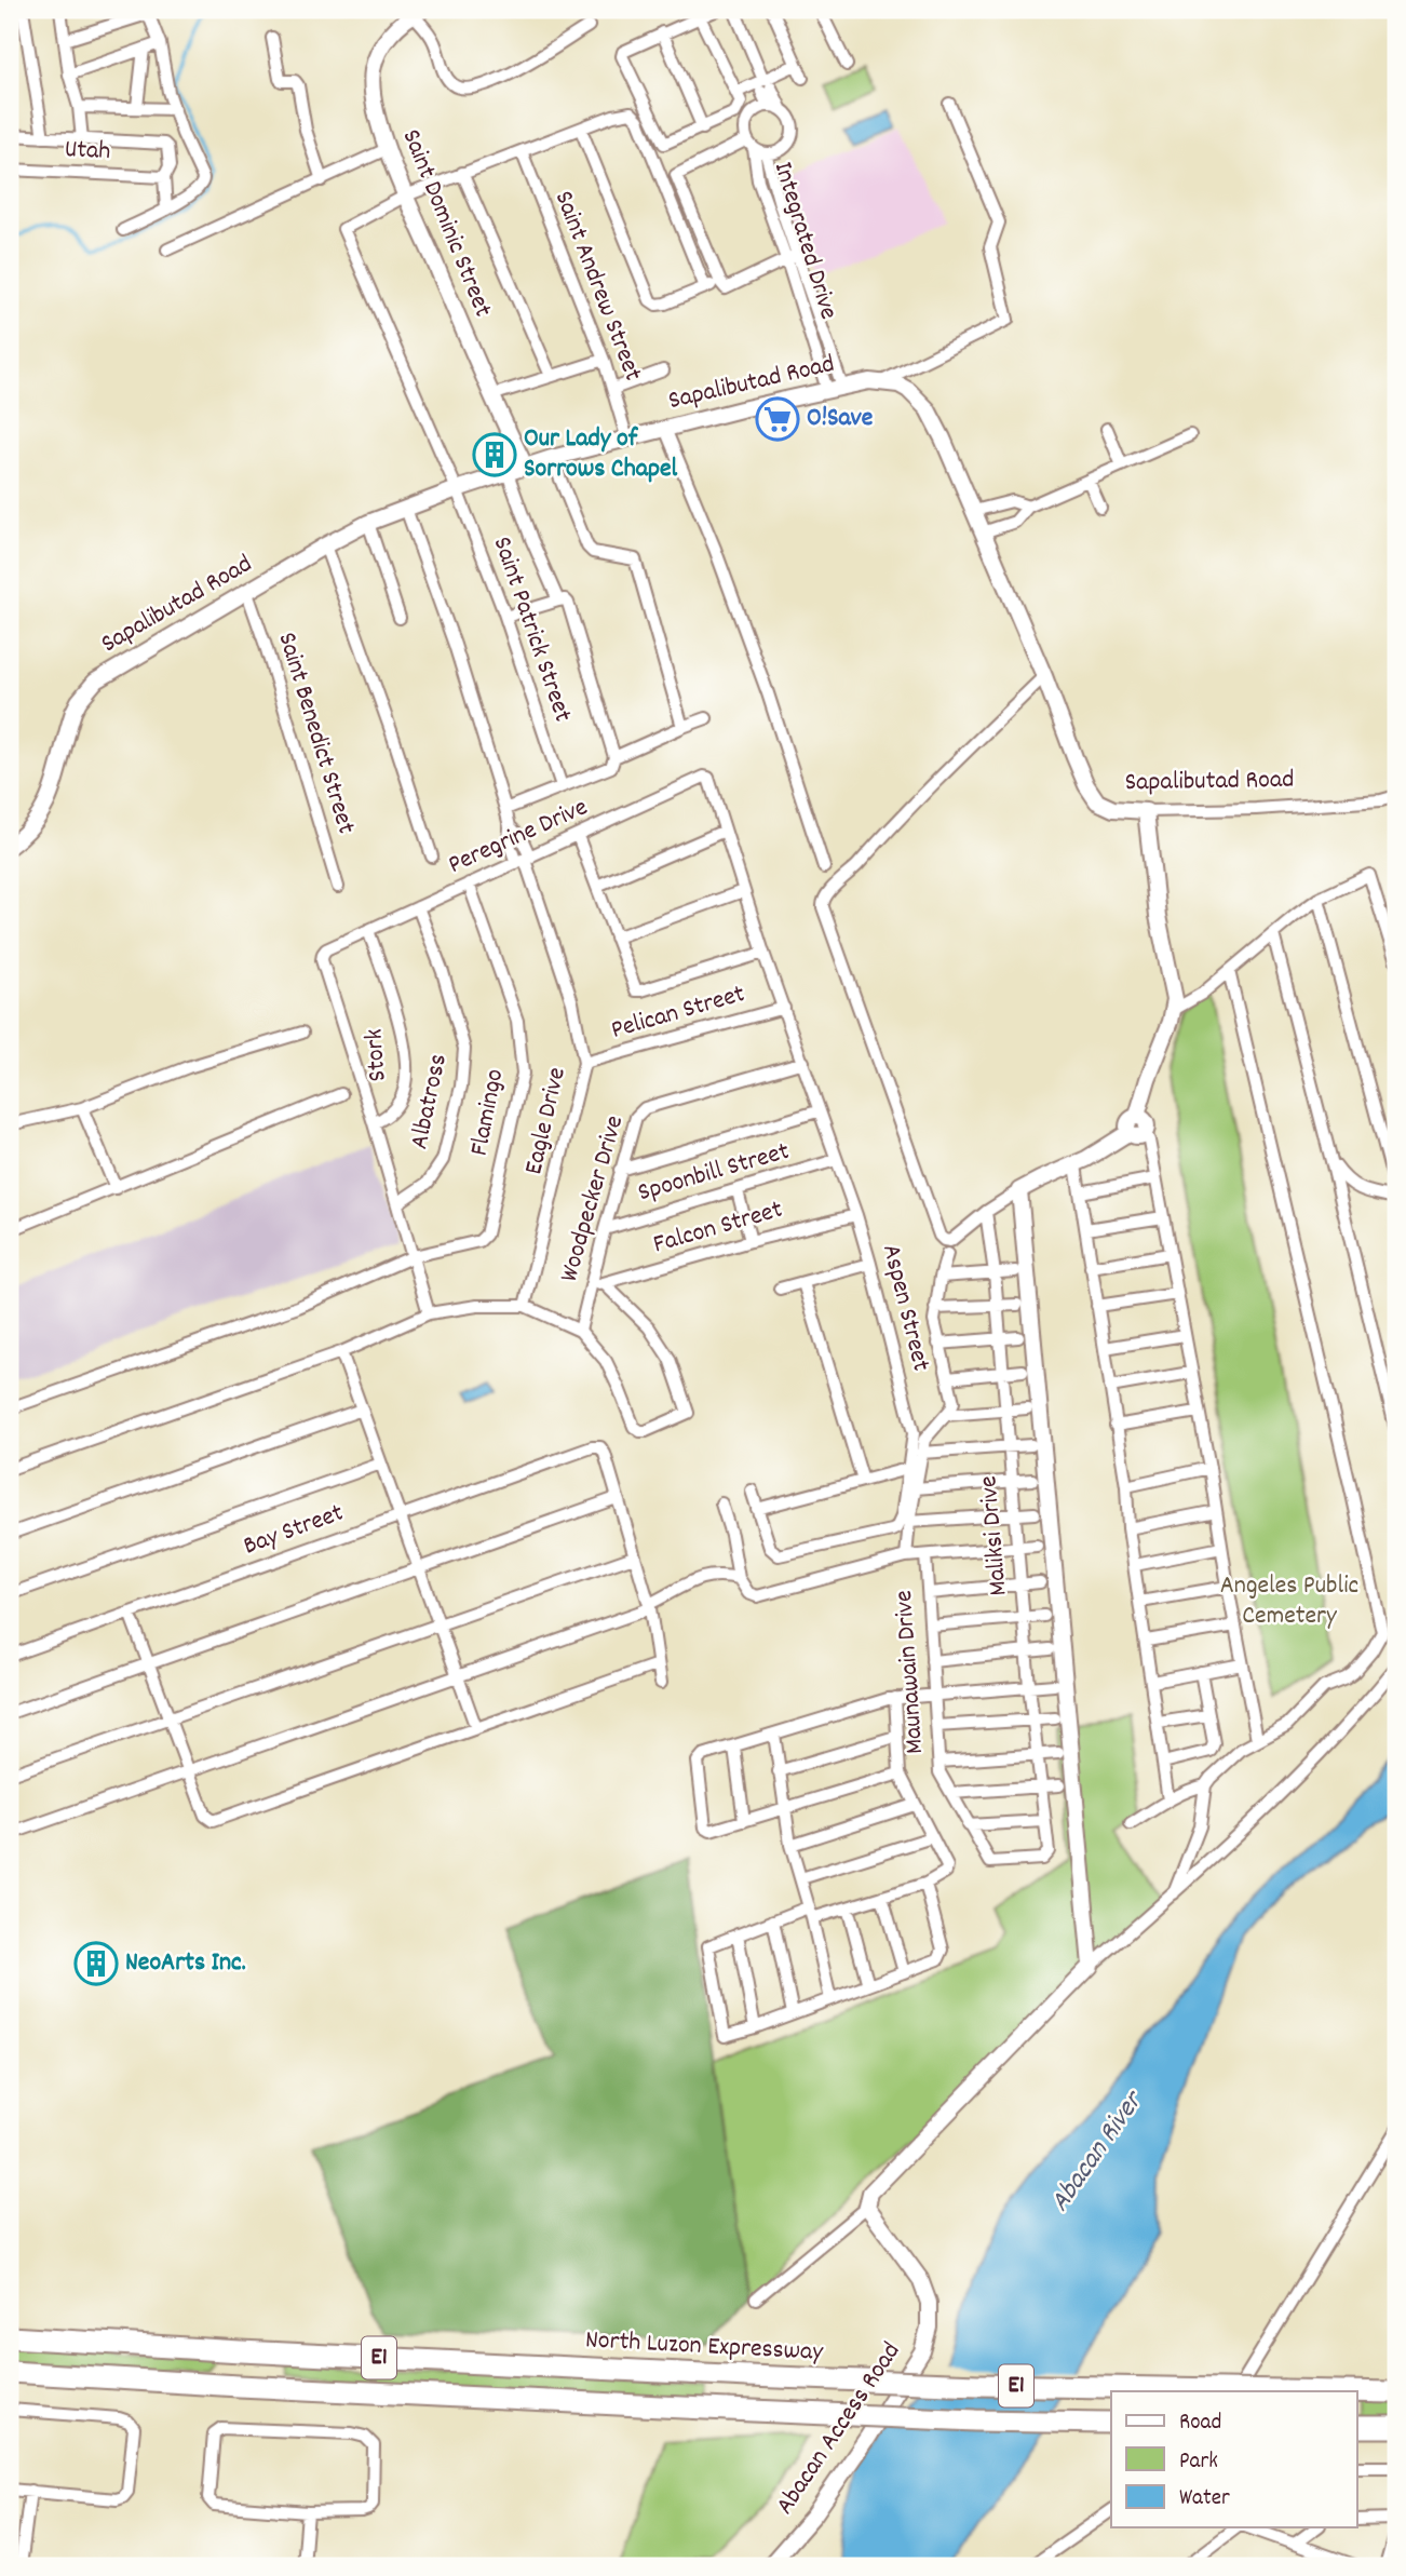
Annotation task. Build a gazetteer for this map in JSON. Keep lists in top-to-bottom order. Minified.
{"streets":{"highway":["North Luzon Expressway","E1"],"street":["Utah","Saint Dominic Street","Integrated Drive","Saint Andrew Street","Sapalibutad Road","Saint Patrick Street","Saint Benedict Street","Peregrine Drive","Pelican Street","Stork","Albatross","Flamingo","Eagle Drive","Spoonbill Street","Woodpecker Drive","Falcon Street","Aspen Street","Bay Street","Maliksi Drive","Maunawain Drive","Abacan Access Road"]},"crossings":[["Saint Dominic Street","Sapalibutad Road"],["Saint Dominic Street","Saint Patrick Street"],["Integrated Drive","Sapalibutad Road"],["Saint Andrew Street","Sapalibutad Road"],["Sapalibutad Road","Saint Patrick Street"],["Sapalibutad Road","Saint Benedict Street"],["Sapalibutad Road","Eagle Drive"],["Peregrine Drive","Pelican Street"],["Peregrine Drive","Stork"],["Peregrine Drive","Albatross"],["Peregrine Drive","Flamingo"],["Peregrine Drive","Eagle Drive"],["Peregrine Drive","Spoonbill Street"],["Peregrine Drive","Woodpecker Drive"],["Peregrine Drive","Aspen Street"],["Pelican Street","Eagle Drive"],["Spoonbill Street","Woodpecker Drive"],["Spoonbill Street","Aspen Street"],["Woodpecker Drive","Falcon Street"],["Falcon Street","Aspen Street"],["Maliksi Drive","Maunawain Drive"]],"water":["Abacan River"],"parks":["Angeles Public Cemetery"],"places":{"supermarket":["O!Save"],"building":["Our Lady of Sorrows Chapel","NeoArts Inc."]},"legend":["Road","Park","Water"]}
